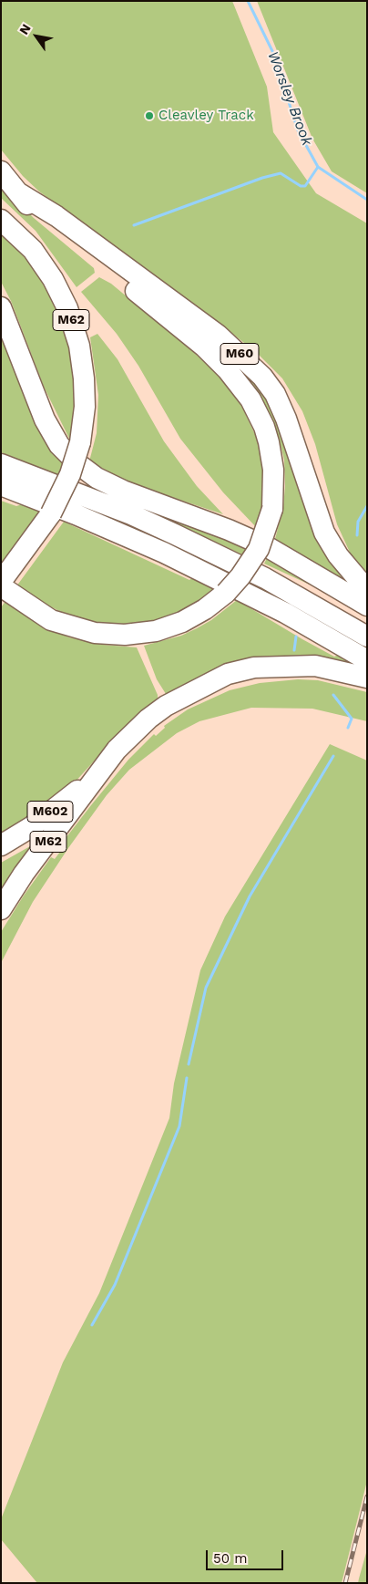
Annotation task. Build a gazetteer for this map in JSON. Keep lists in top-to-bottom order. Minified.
{"streets":{"highway":["M62","M60","M602"]},"crossings":[["M62","M60"],["M62","M602"]],"water":["Worsley Brook"],"places":["Cleavley Track"],"scale_bar":"50 m","north":"top left"}
